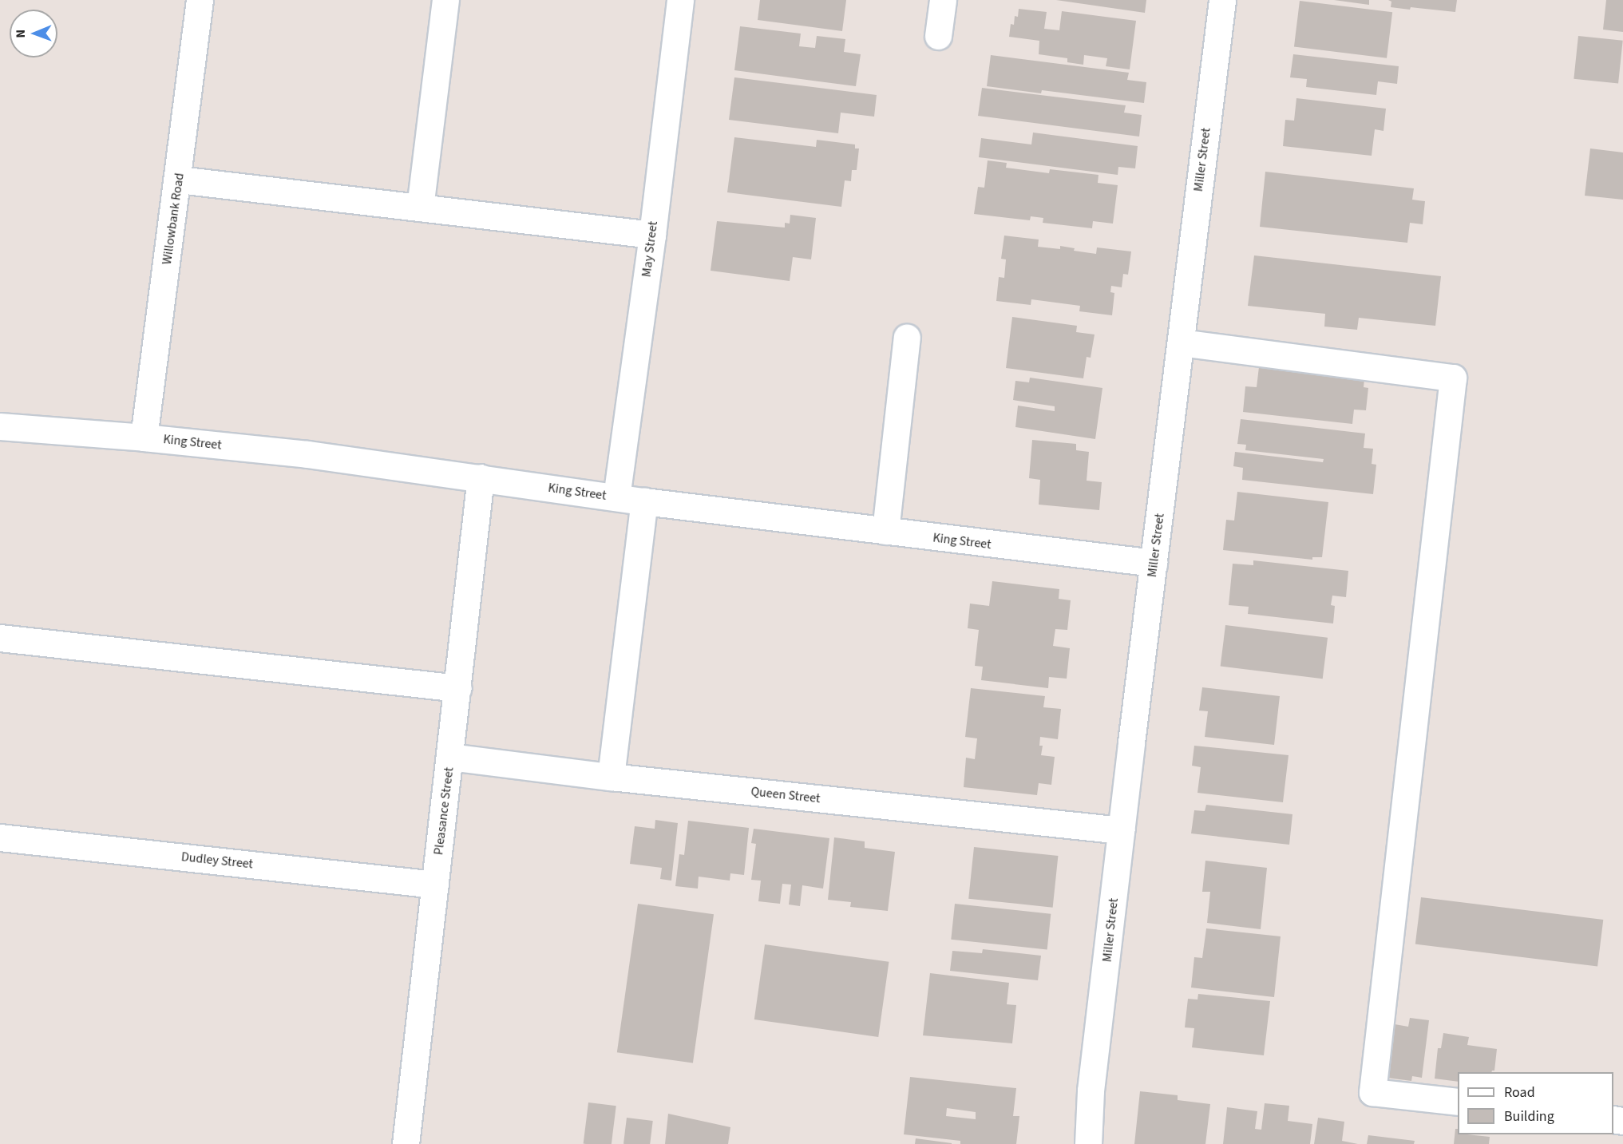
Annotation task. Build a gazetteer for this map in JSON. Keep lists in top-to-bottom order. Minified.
{"streets":{"street":["Miller Street","Willowbank Road","May Street","King Street","Queen Street","Pleasance Street","Dudley Street"]},"crossings":[["Miller Street","King Street"],["Miller Street","Queen Street"],["Willowbank Road","King Street"],["May Street","King Street"],["King Street","Pleasance Street"],["Queen Street","Pleasance Street"],["Pleasance Street","Dudley Street"]],"legend":["Road","Building"],"north":"left"}
